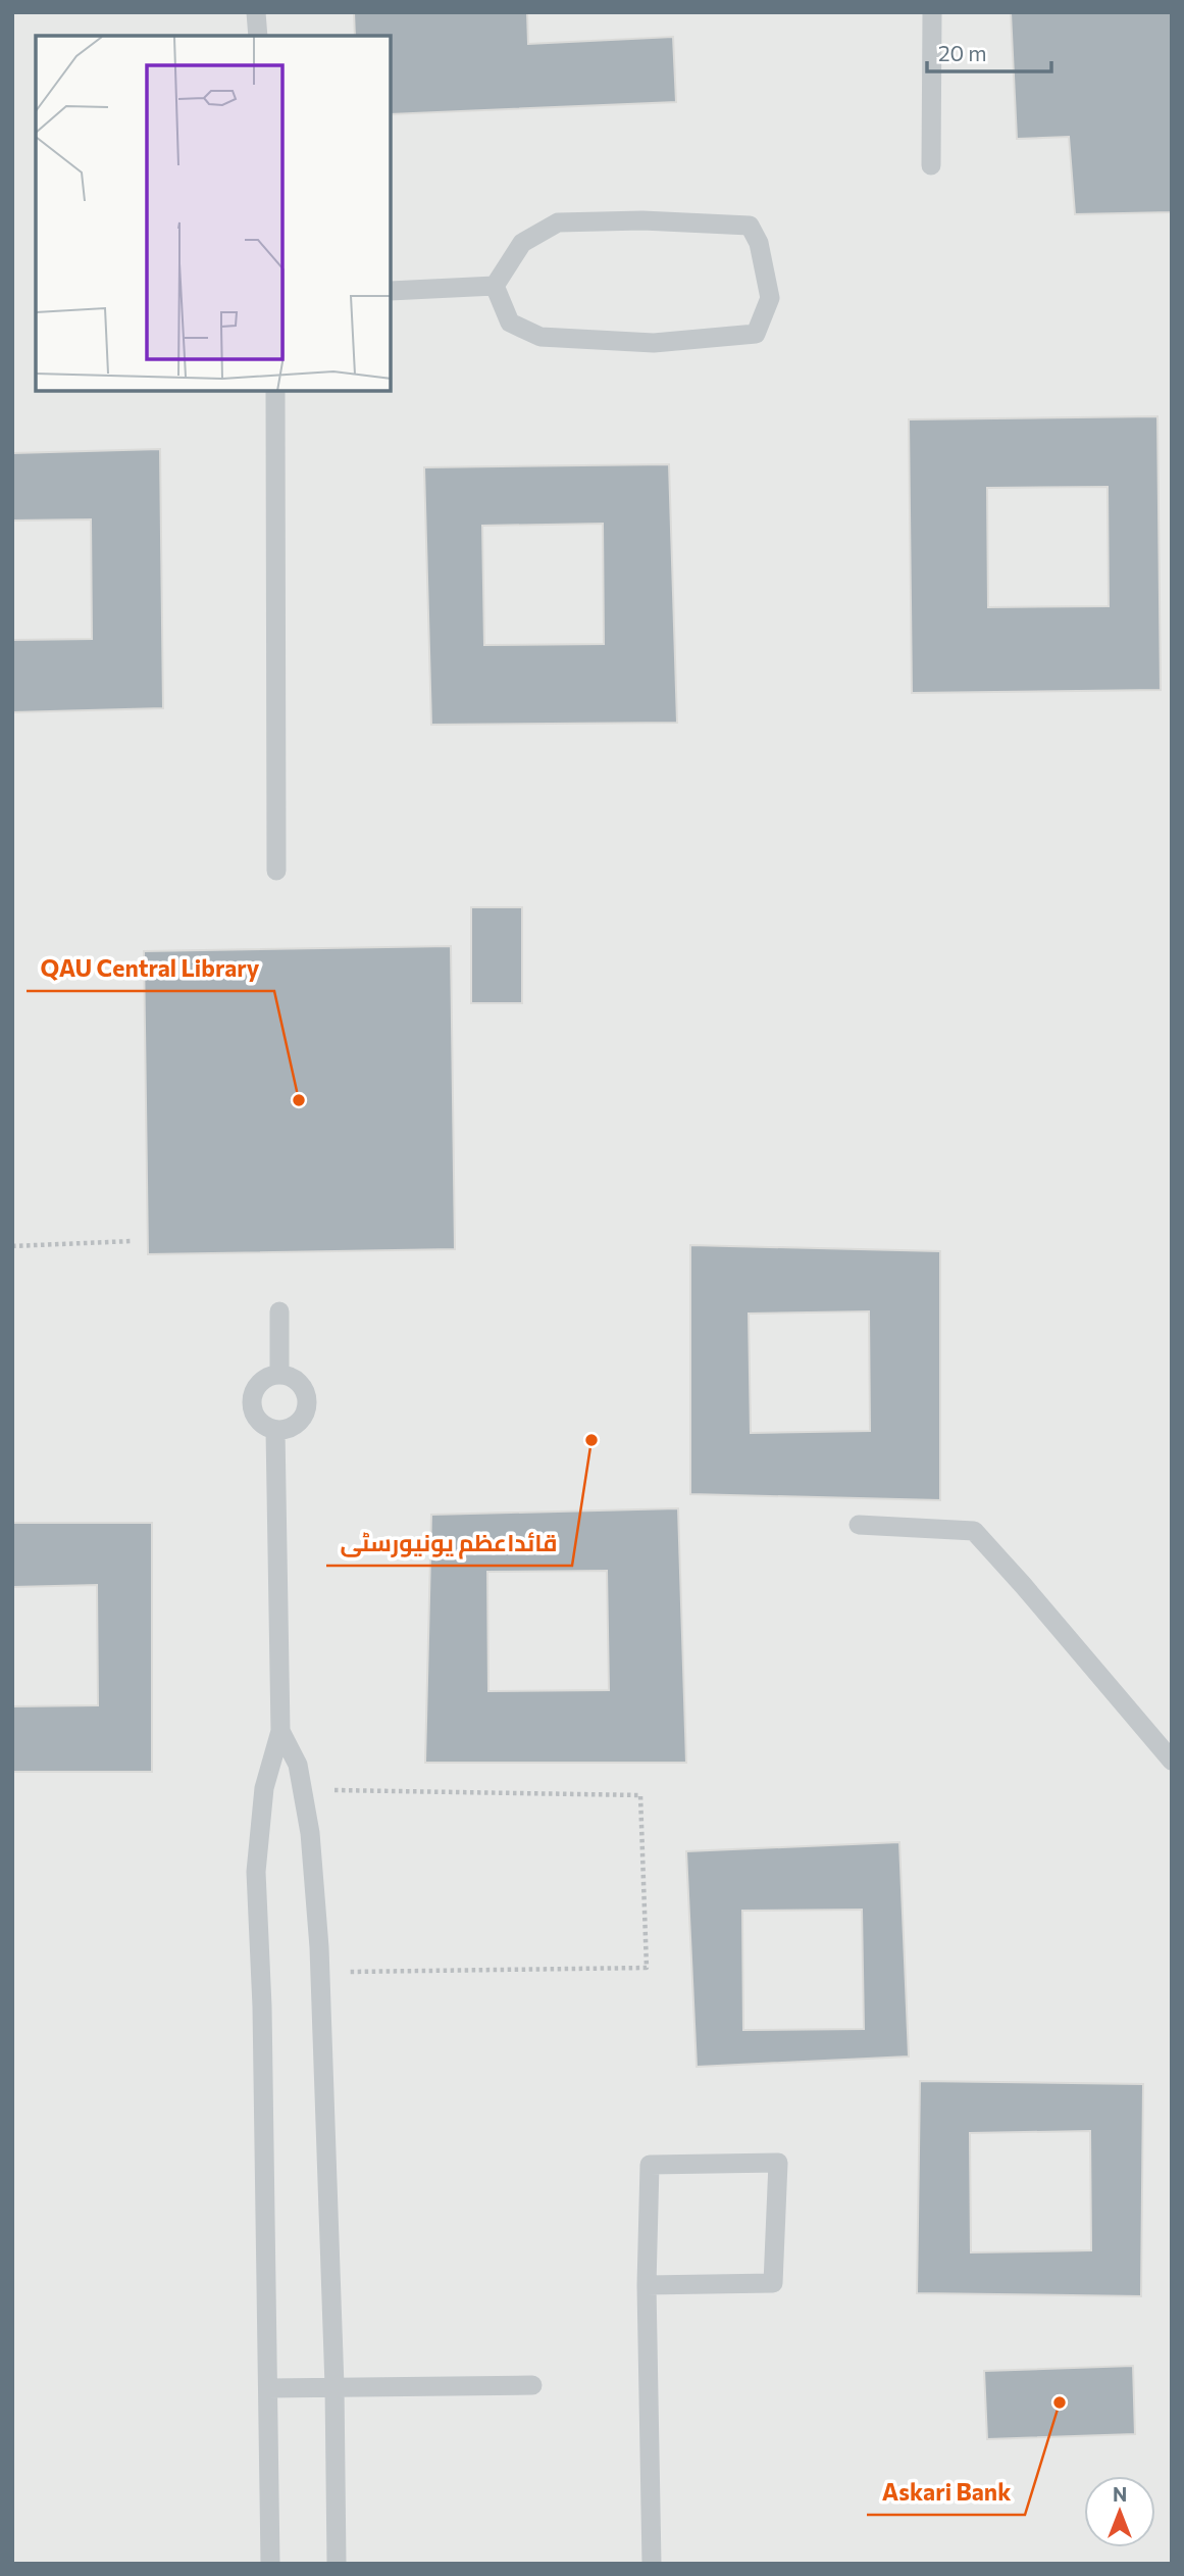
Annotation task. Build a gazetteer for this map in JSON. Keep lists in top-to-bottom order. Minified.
{"places":["QAU Central Library","قائداعظم یونیورسٹی","Askari Bank"],"scale_bar":"20 m","north":"top"}
